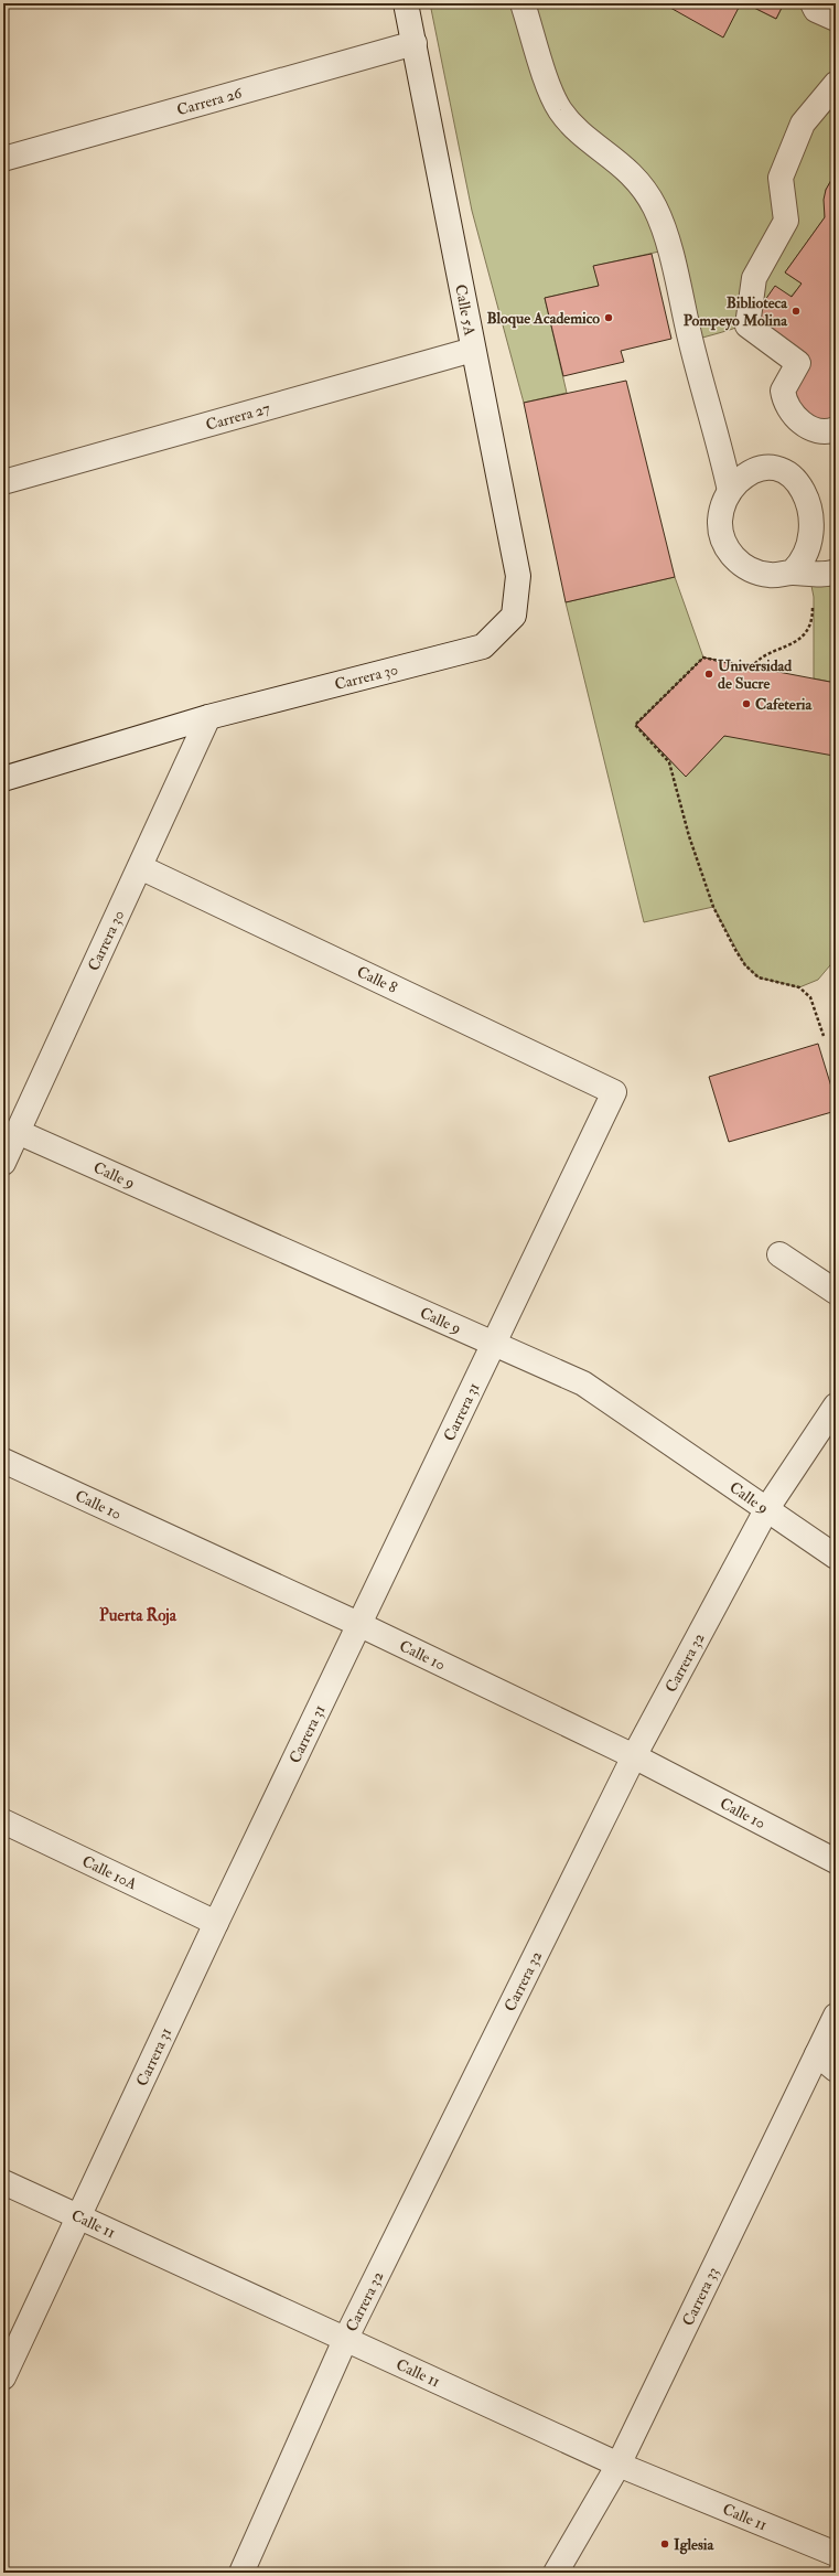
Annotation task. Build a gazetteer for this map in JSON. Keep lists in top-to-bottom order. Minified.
{"streets":{"street":["Carrera 26","Calle 5A","Carrera 27","Carrera 30","Calle 8","Calle 9","Carrera 31","Calle 10","Carrera 32","Calle 10A","Calle 11","Carrera 33"]},"crossings":[["Carrera 26","Calle 5A"],["Calle 5A","Carrera 27"],["Calle 5A","Carrera 30"],["Carrera 30","Calle 8"],["Carrera 30","Calle 9"],["Calle 8","Carrera 31"],["Calle 9","Carrera 31"],["Calle 9","Carrera 32"],["Carrera 31","Calle 10"],["Carrera 31","Calle 10A"],["Carrera 31","Calle 11"],["Calle 10","Carrera 32"],["Carrera 32","Calle 11"],["Calle 11","Carrera 33"]],"districts":["Puerta Roja"],"places":["Biblioteca Pompeyo Molina","Bloque Academico","Universidad de Sucre","Cafeteria","Iglesia"]}
